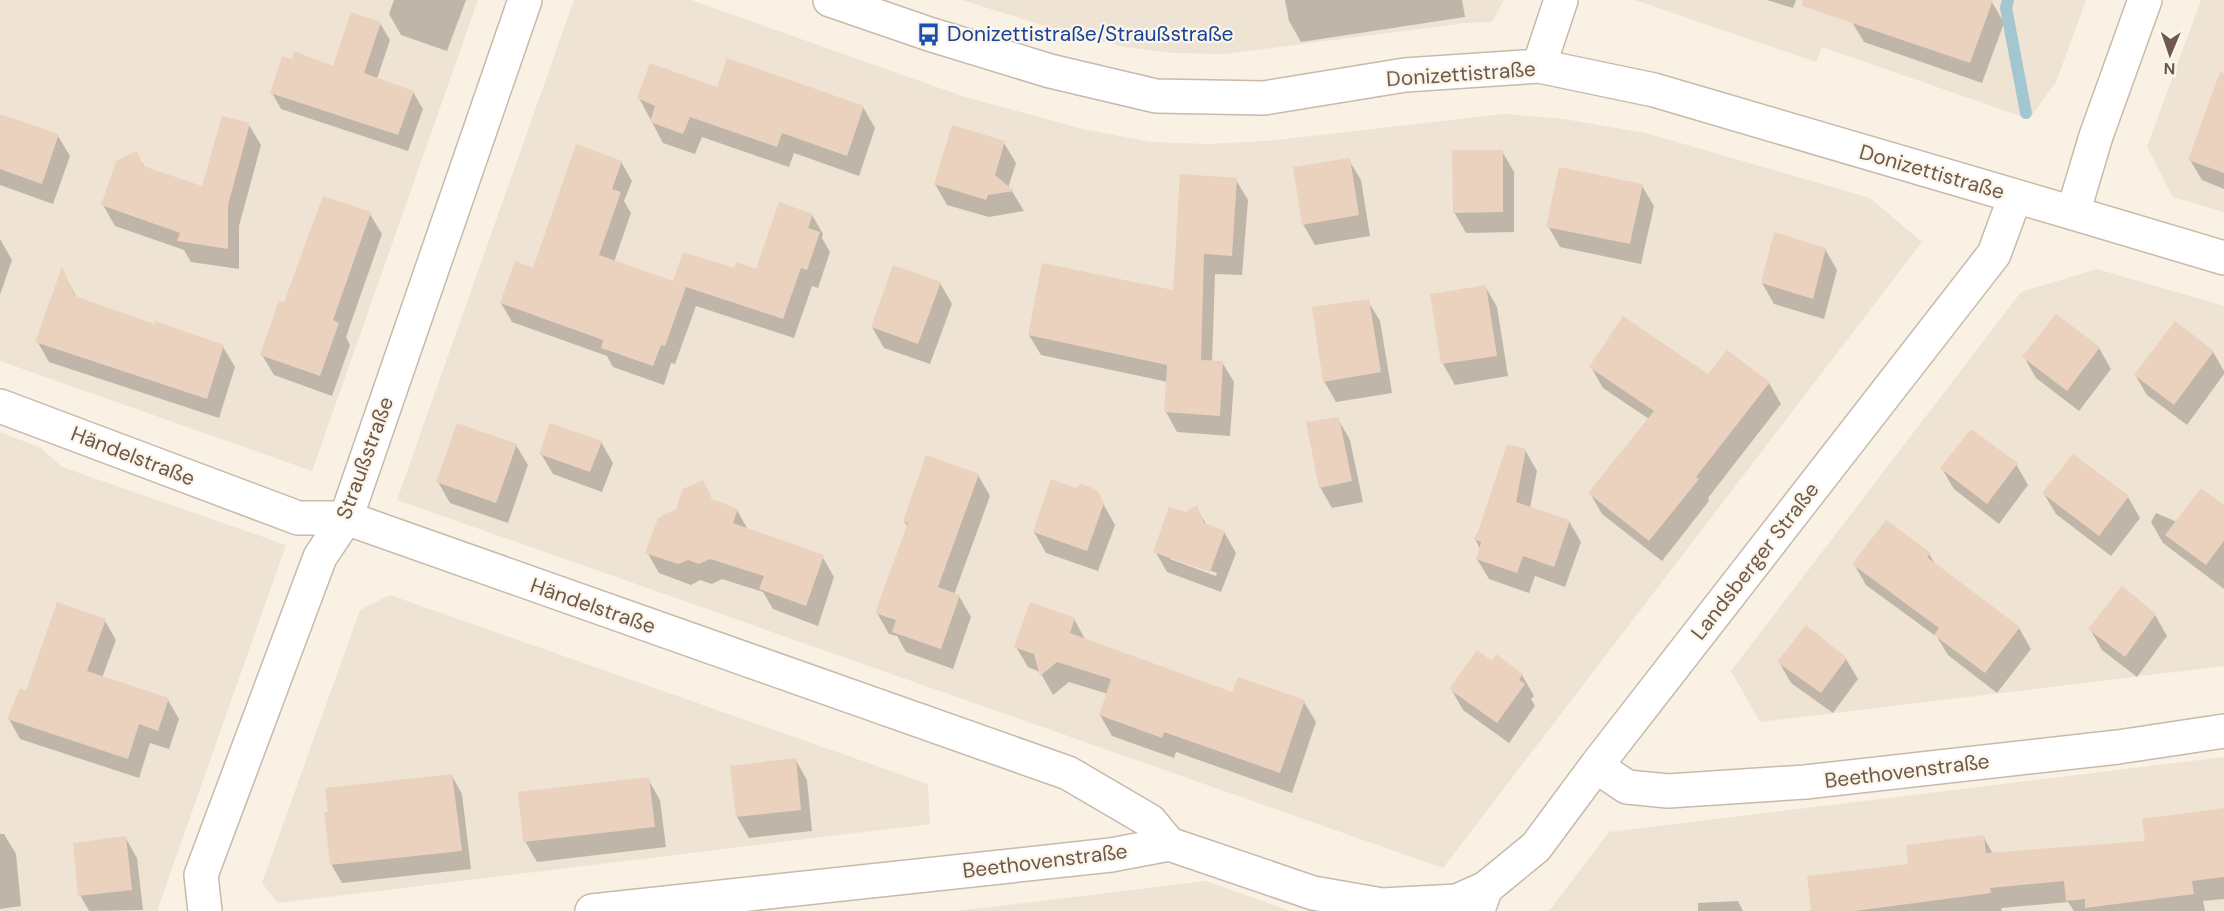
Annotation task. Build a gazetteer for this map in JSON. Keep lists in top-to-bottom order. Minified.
{"streets":{"street":["Donizettistraße","Händelstraße","Straußstraße","Landsberger Straße","Beethovenstraße"]},"crossings":[["Donizettistraße","Landsberger Straße"],["Händelstraße","Straußstraße"],["Händelstraße","Beethovenstraße"],["Landsberger Straße","Beethovenstraße"]],"places":{"bus stop":["Donizettistraße/Straußstraße"]},"north":"bottom"}
